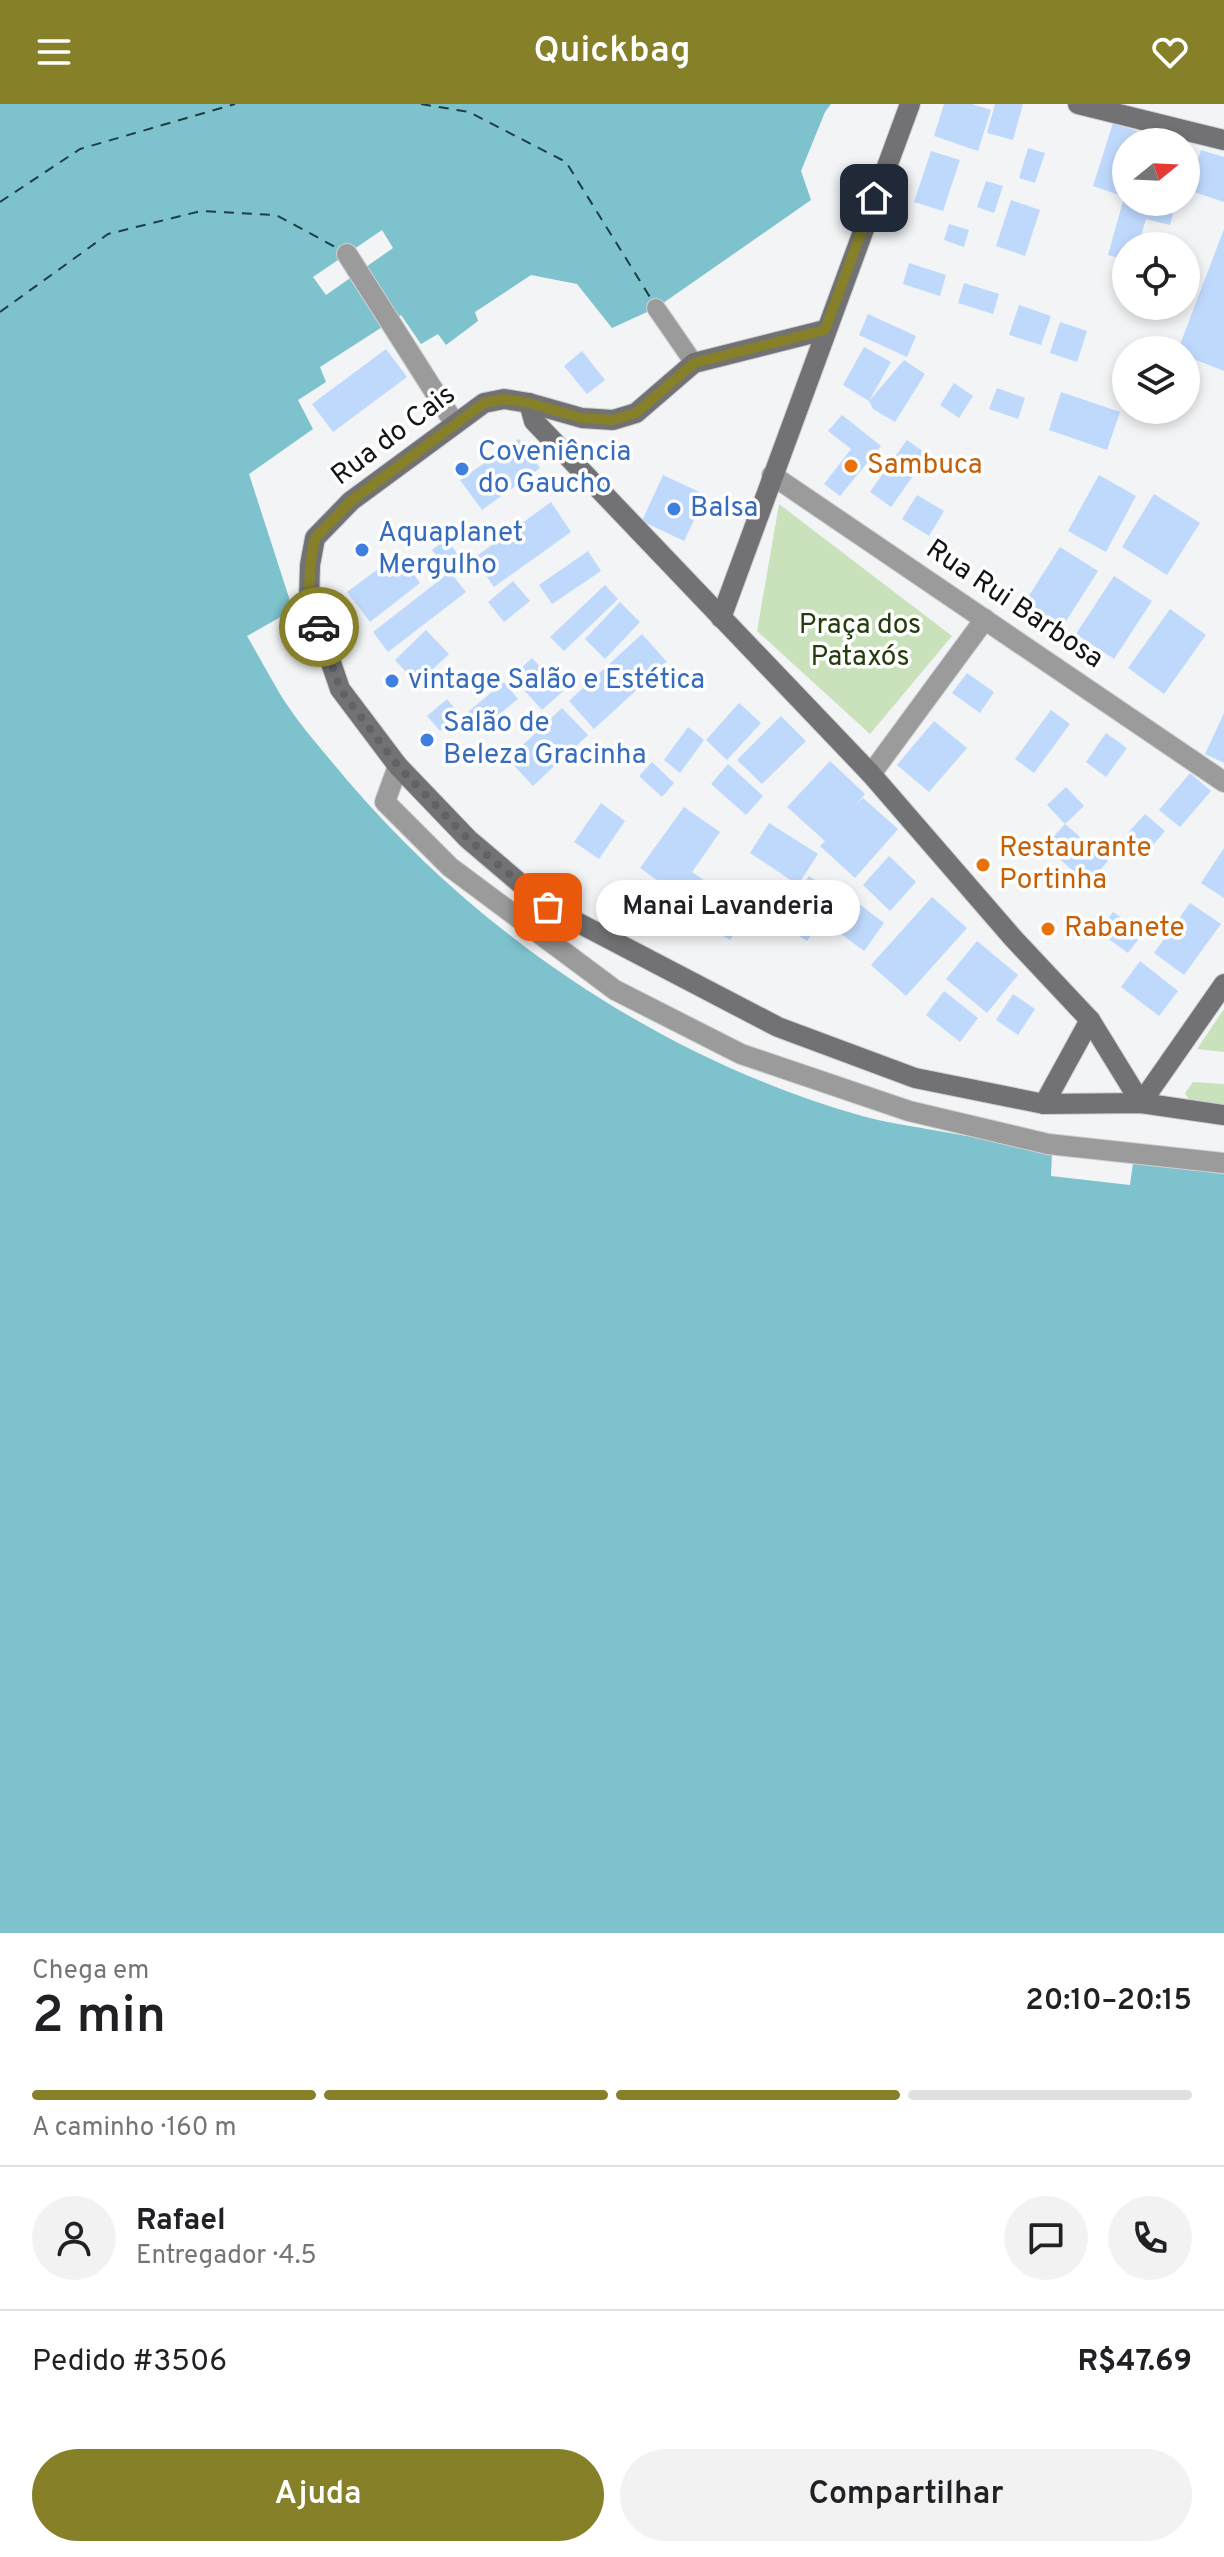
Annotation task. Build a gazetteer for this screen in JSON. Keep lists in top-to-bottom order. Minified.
{"streets":{"main road":["Rua do Cais"],"street":["Rua Rui Barbosa"]},"parks":["Praça dos Pataxós"],"places":["Sambuca","Coveniência do Gaucho","Balsa","Aquaplanet Mergulho","vintage Salão e Estética","Salão de Beleza Gracinha","Restaurante Portinha","Manai Lavanderia","Rabanete"],"north":"right","page":{"header":"Quickbag","bubble":"Manai Lavanderia","heading":["2 min","Chega em","20:10–20:15"],"panel":["Rafael","Entregador · 4.5","Pedido #3506","R$47.69"],"bar":"A caminho · 160 m","buttons":["Ajuda","Compartilhar"]}}
